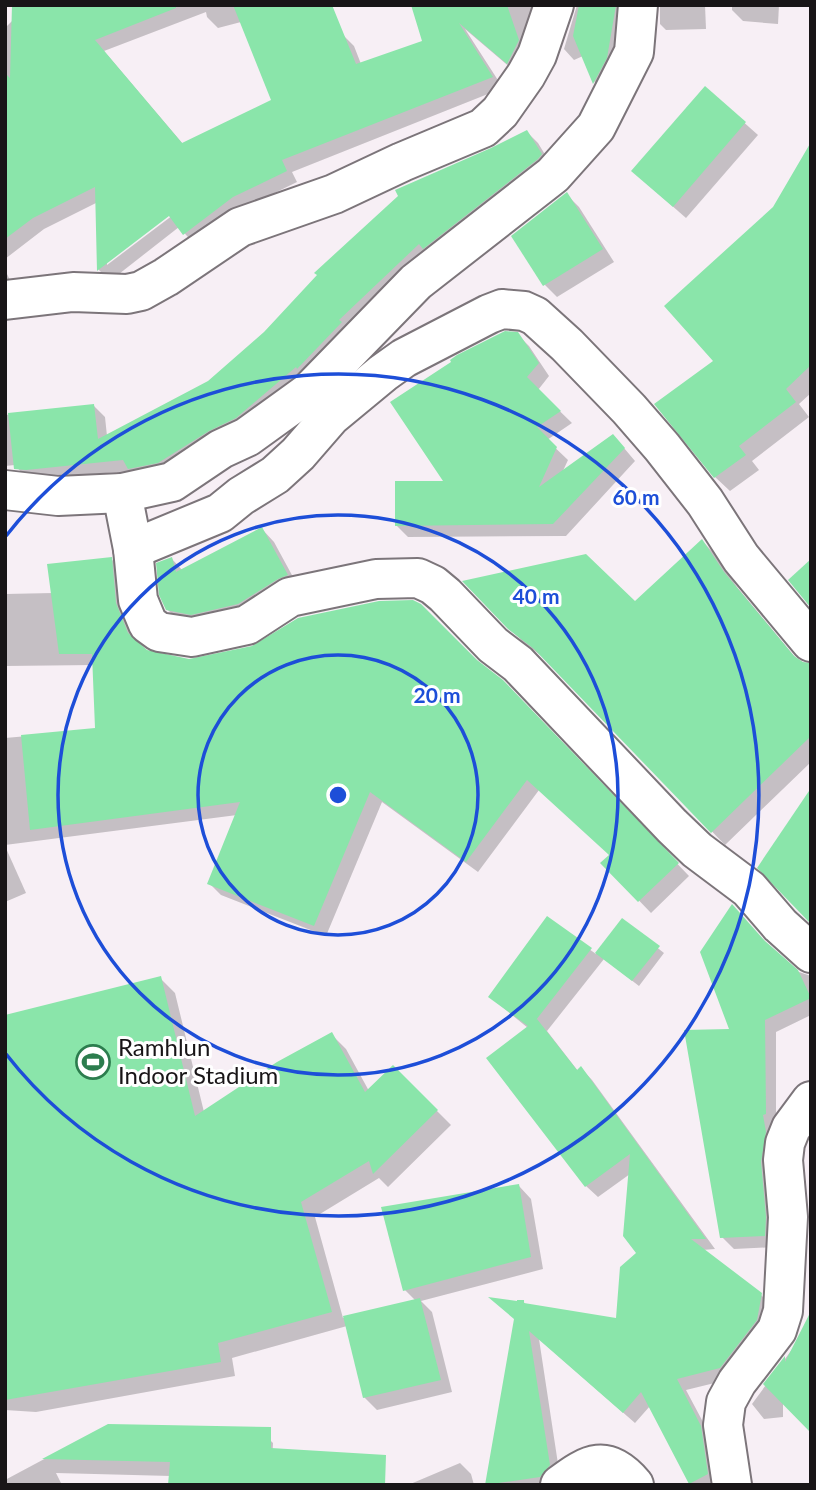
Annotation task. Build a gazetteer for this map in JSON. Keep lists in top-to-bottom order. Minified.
{"places":{"sports":["Ramhlun Indoor Stadium"]},"rings":["60 m","40 m","20 m"]}
